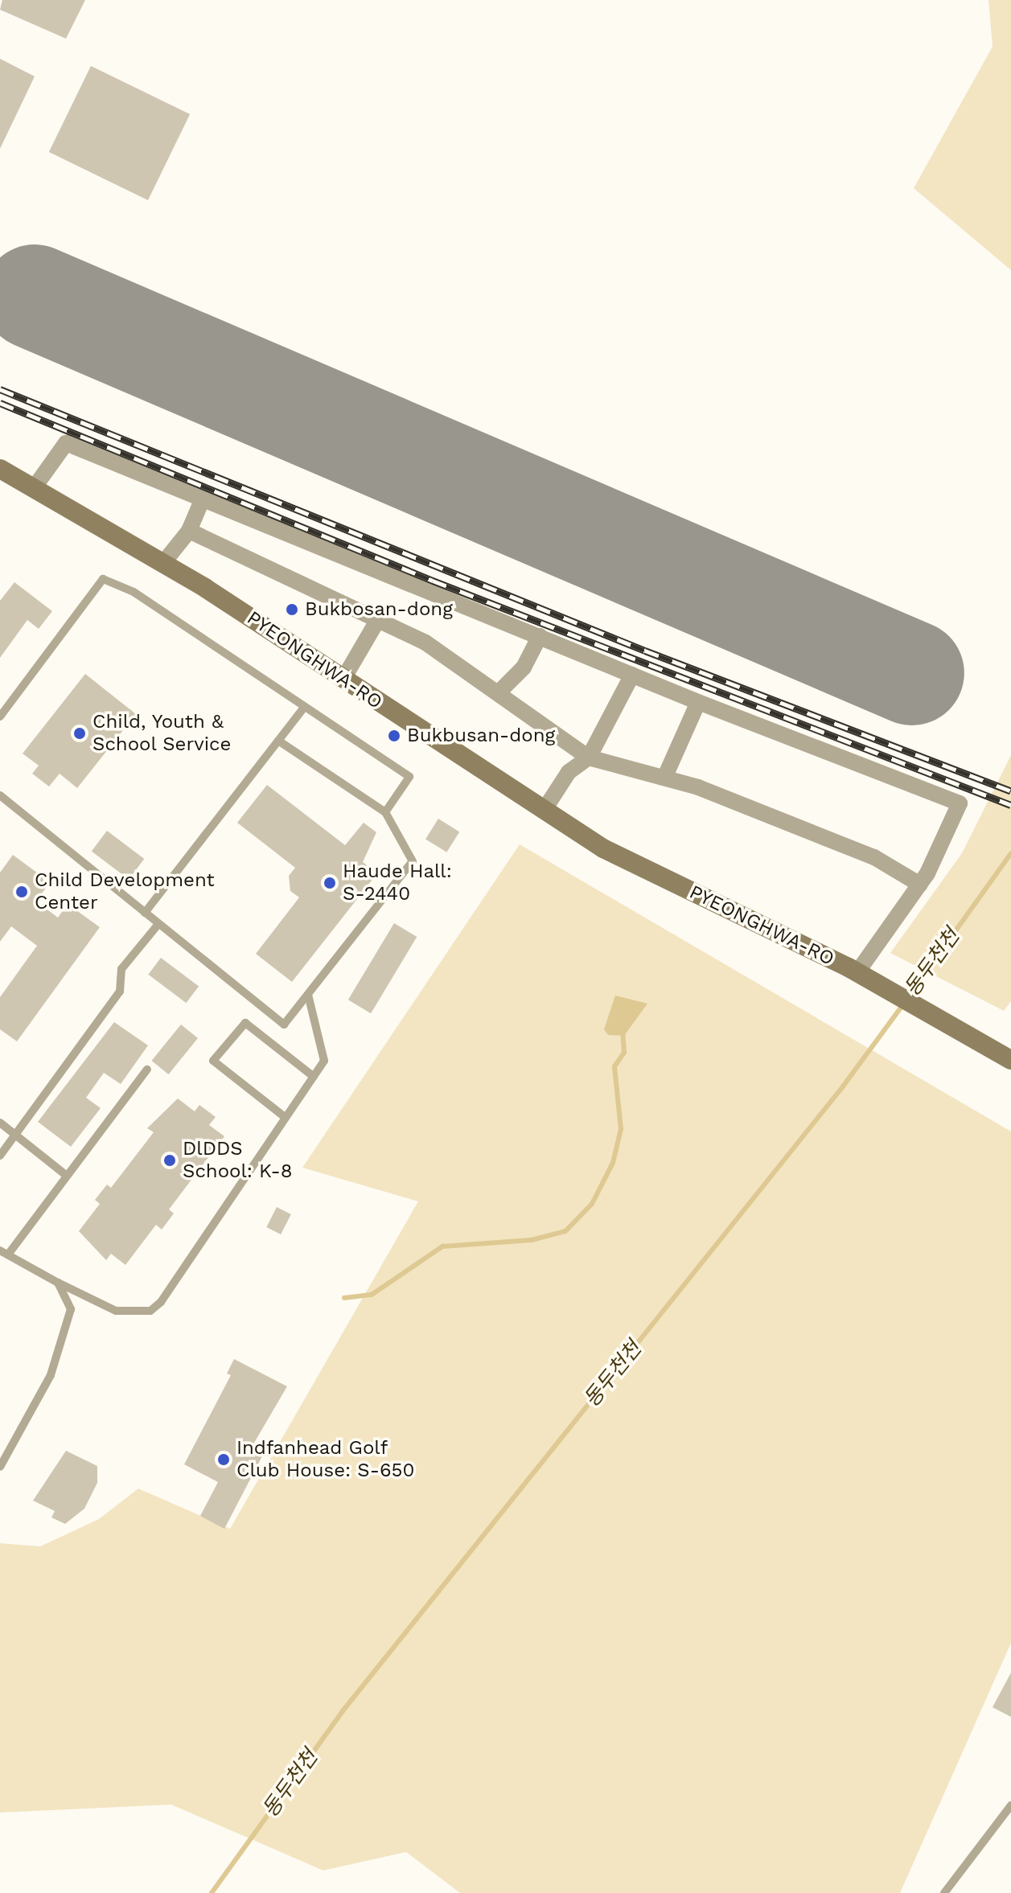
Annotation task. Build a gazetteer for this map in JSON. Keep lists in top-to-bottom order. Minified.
{"streets":{"main road":["PYEONGHWA-RO"]},"water":["동두천천"],"places":["Bukbosan-dong","Child, Youth & School Service","Bukbusan-dong","Haude Hall: S-2440","Child Development Center","DlDDS School: K-8","Indfanhead Golf Club House: S-650"]}
